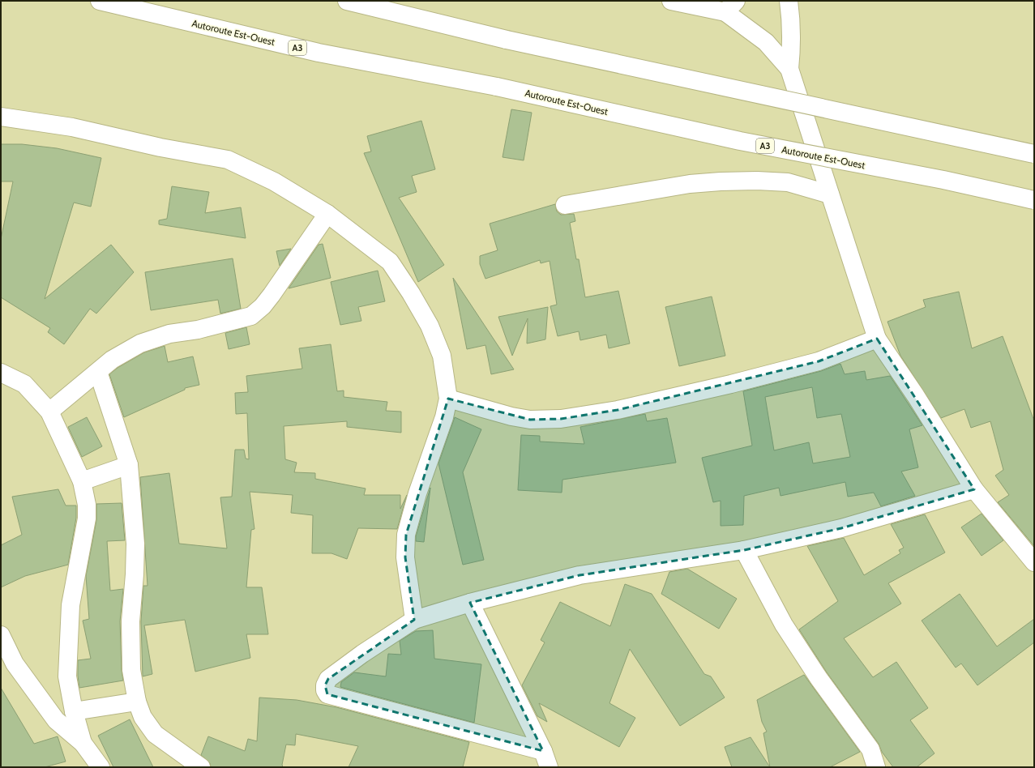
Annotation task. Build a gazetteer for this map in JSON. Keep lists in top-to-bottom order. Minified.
{"streets":{"main road":["Autoroute Est-Ouest","A3"]}}
